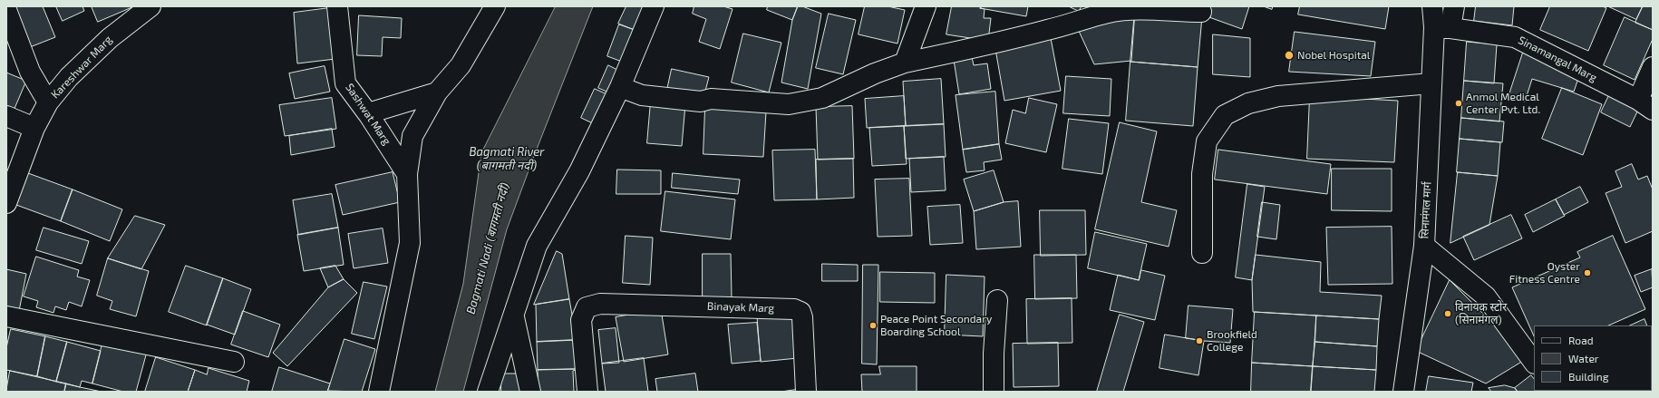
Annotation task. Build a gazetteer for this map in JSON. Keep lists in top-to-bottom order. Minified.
{"streets":{"street":["Sinamangal Marg","Kareshwar Marg","Sashwat Marg","सिनामंगल मार्ग","Binayak Marg"]},"crossings":[["Sinamangal Marg","सिनामंगल मार्ग"]],"water":["Bagmati River (बागमती नदी)","Bagmati Nadi (बागमती नदी)"],"places":["Nobel Hospital","Anmol Medical Center Pvt. Ltd.","Oyster Fitness Centre","विनायक स्टोर (सिनामंगल)","Peace Point Secondary Boarding School","Brookfield College"],"legend":["Road","Water","Building"]}
